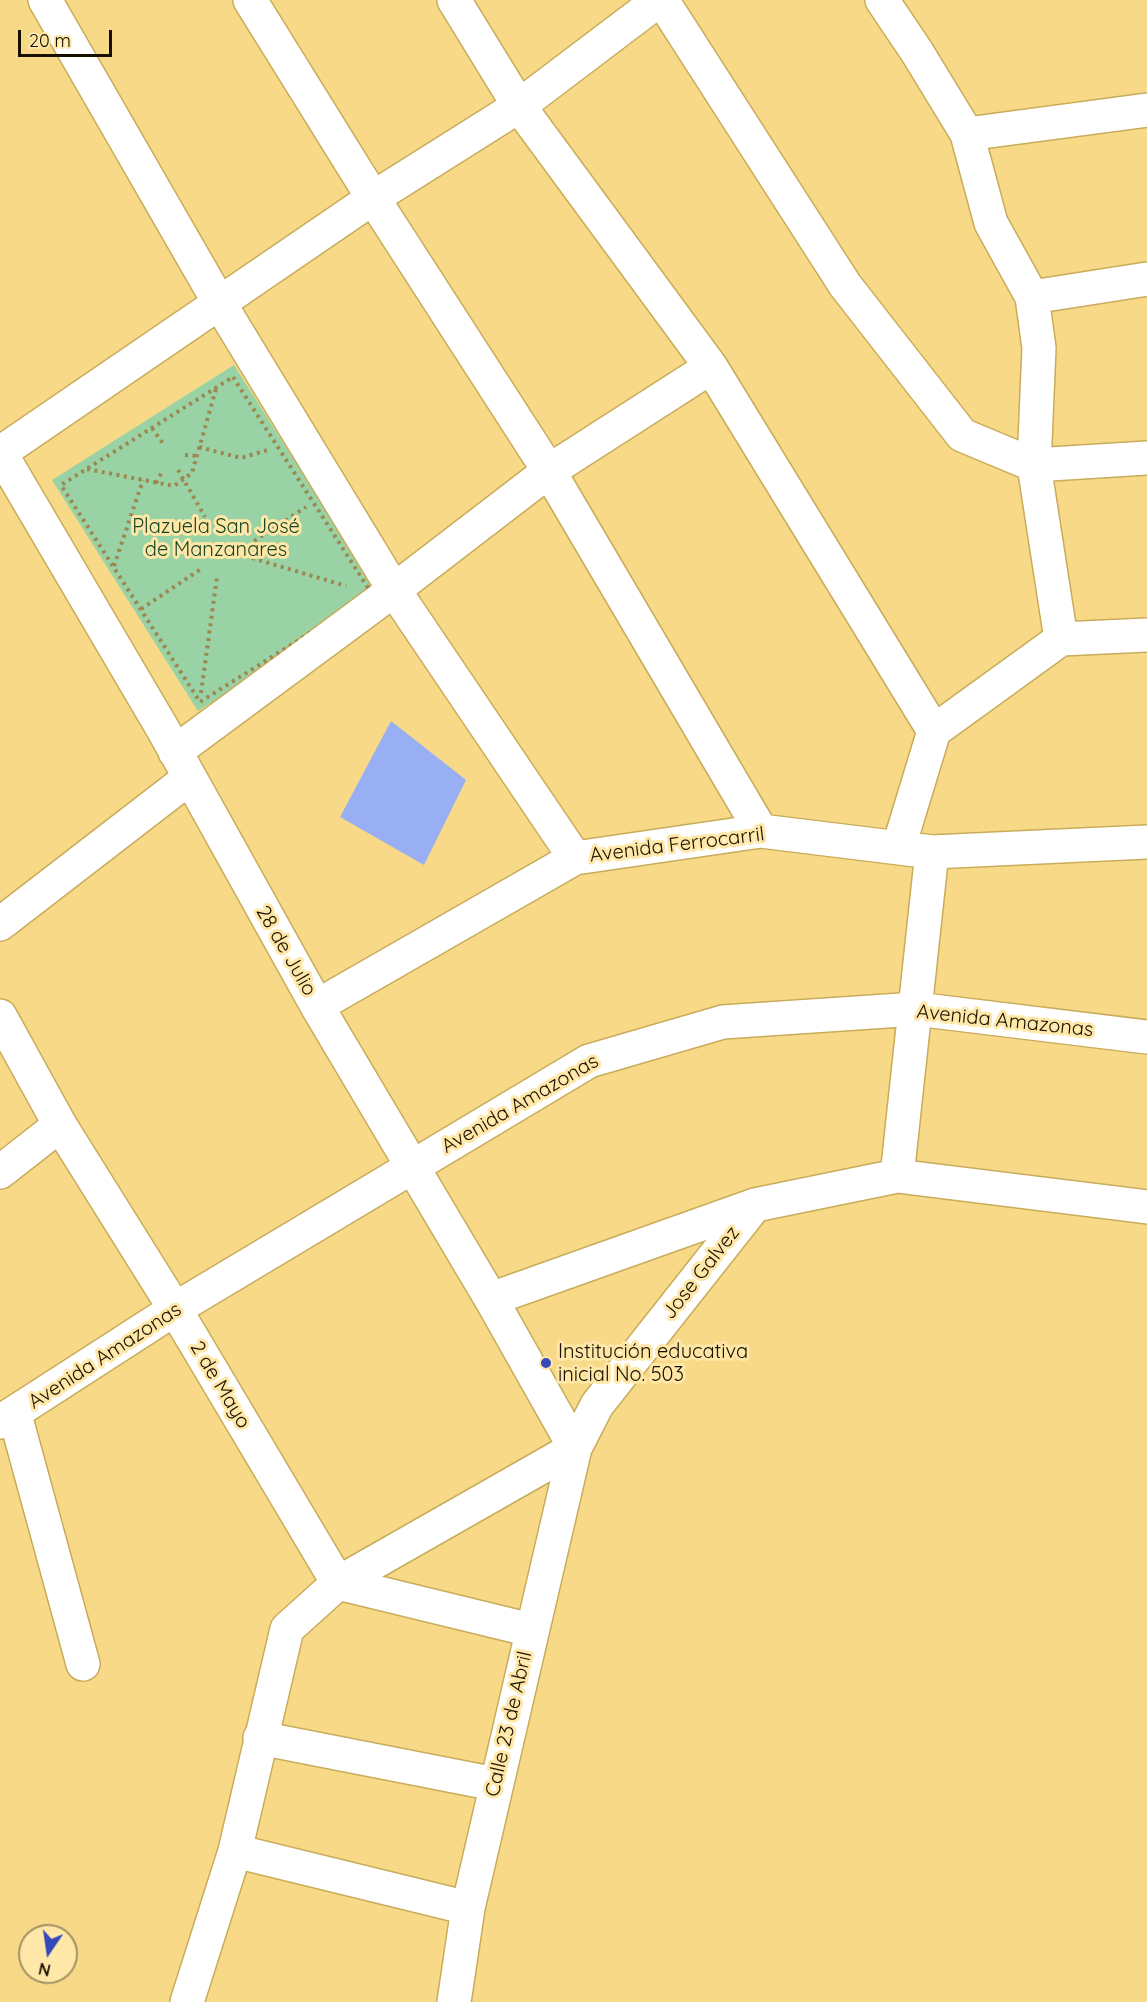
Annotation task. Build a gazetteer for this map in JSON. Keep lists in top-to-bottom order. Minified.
{"streets":{"street":["Avenida Ferrocarril","28 de Julio","Avenida Amazonas","Jose Galvez","2 de Mayo","Calle 23 de Abril"]},"crossings":[["Avenida Ferrocarril","28 de Julio"],["28 de Julio","Avenida Amazonas"],["28 de Julio","Jose Galvez"],["28 de Julio","Calle 23 de Abril"],["Avenida Amazonas","2 de Mayo"],["Jose Galvez","Calle 23 de Abril"]],"parks":["Plazuela San José de Manzanares"],"places":["Institución educativa inicial No. 503"],"scale_bar":"20 m","north":"bottom"}
